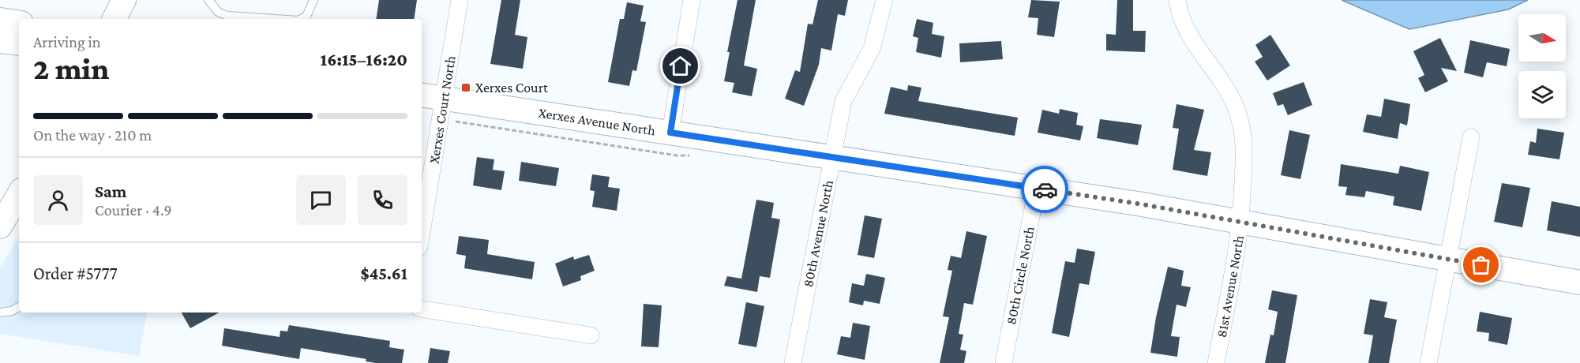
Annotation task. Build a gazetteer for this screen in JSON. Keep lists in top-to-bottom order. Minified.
{"streets":{"street":["Xerxes Court North","Xerxes Avenue North","80th Avenue North","80th Circle North","81st Avenue North"]},"crossings":[["Xerxes Court North","Xerxes Avenue North"],["Xerxes Avenue North","80th Avenue North"],["Xerxes Avenue North","80th Circle North"],["Xerxes Avenue North","81st Avenue North"]],"places":{"transit":["Xerxes Court"]},"north":"right","page":{"heading":["2 min","Arriving in","16:15–16:20"],"panel":["Sam","Courier · 4.9","Order #5777","$45.61"],"bar":"On the way · 210 m"}}
